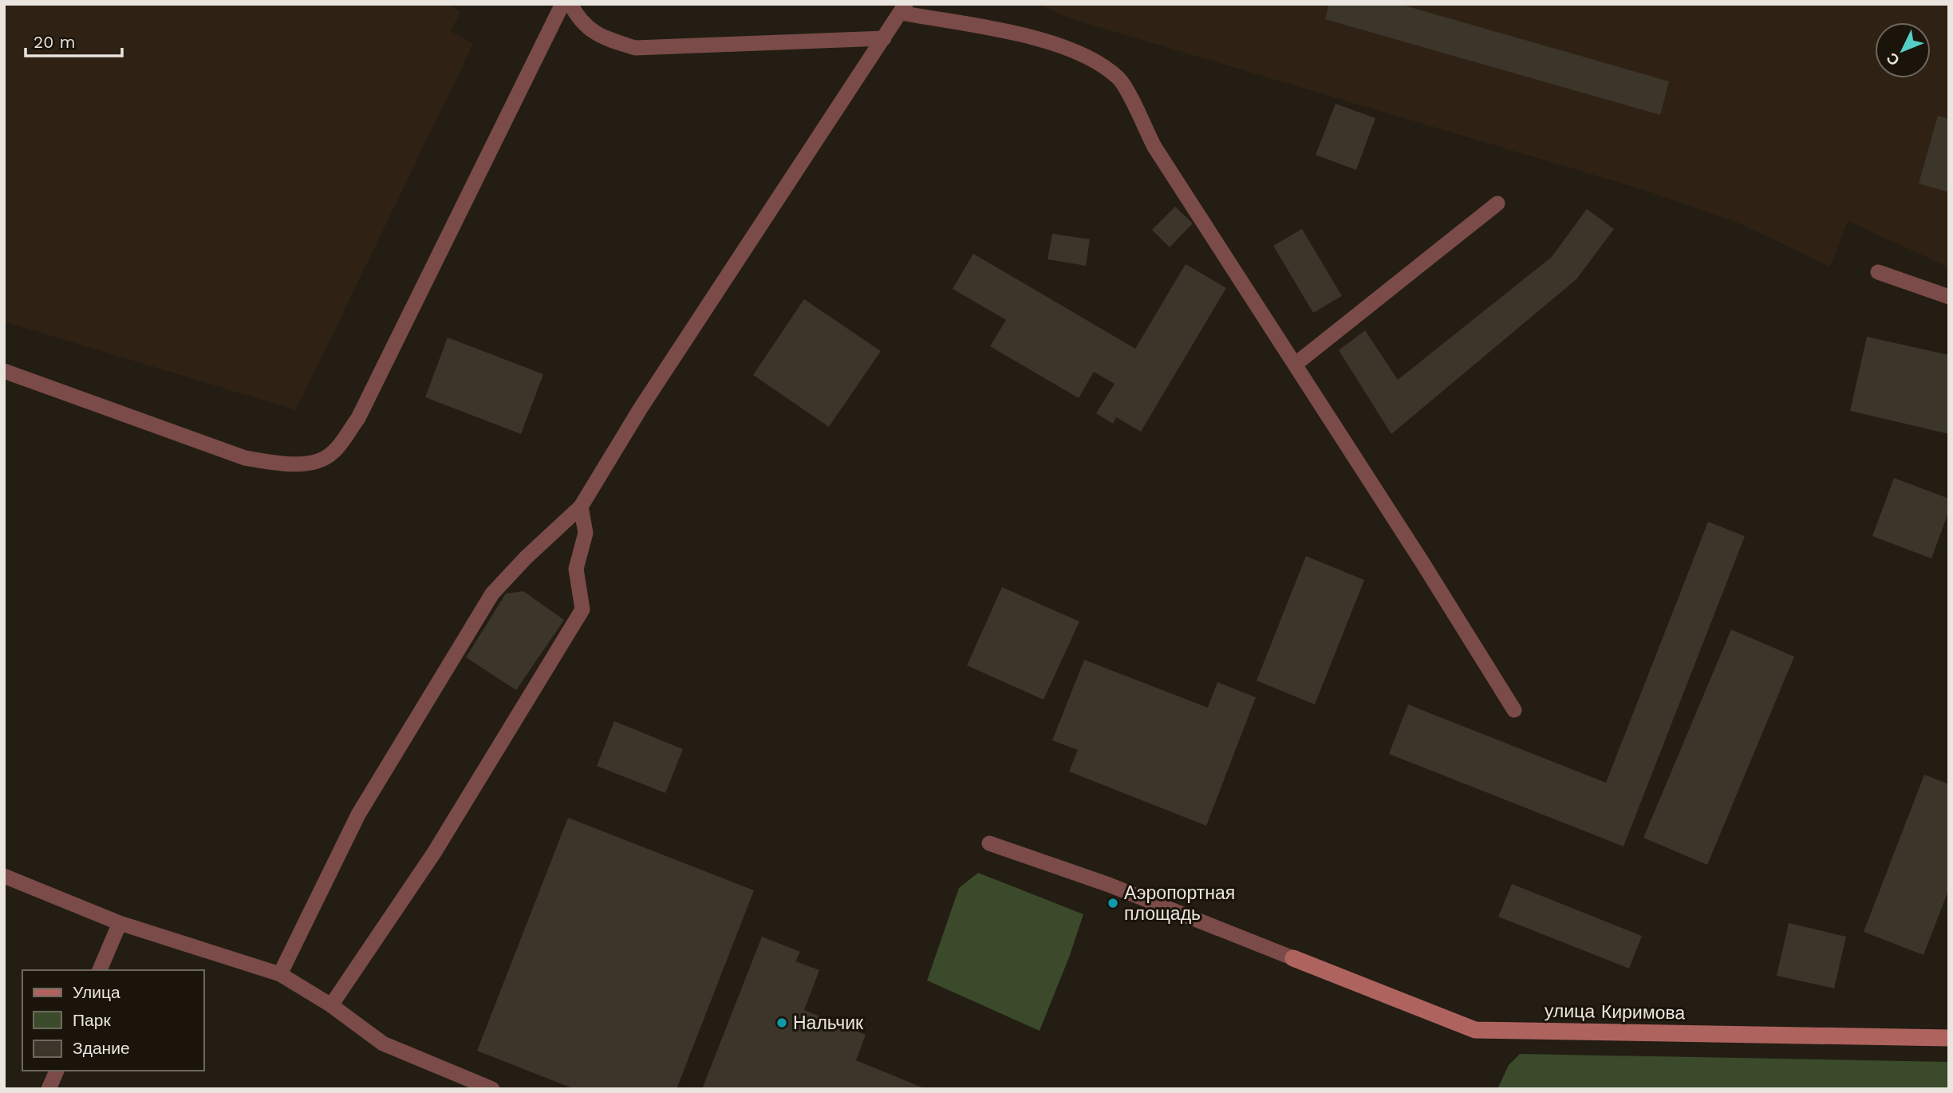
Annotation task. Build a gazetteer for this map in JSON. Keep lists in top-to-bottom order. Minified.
{"streets":{"main road":["улица Киримова"]},"places":["Аэропортная площадь","Нальчик"],"legend":["Улица","Парк","Здание"],"scale_bar":"20 m","north":"bottom left"}
